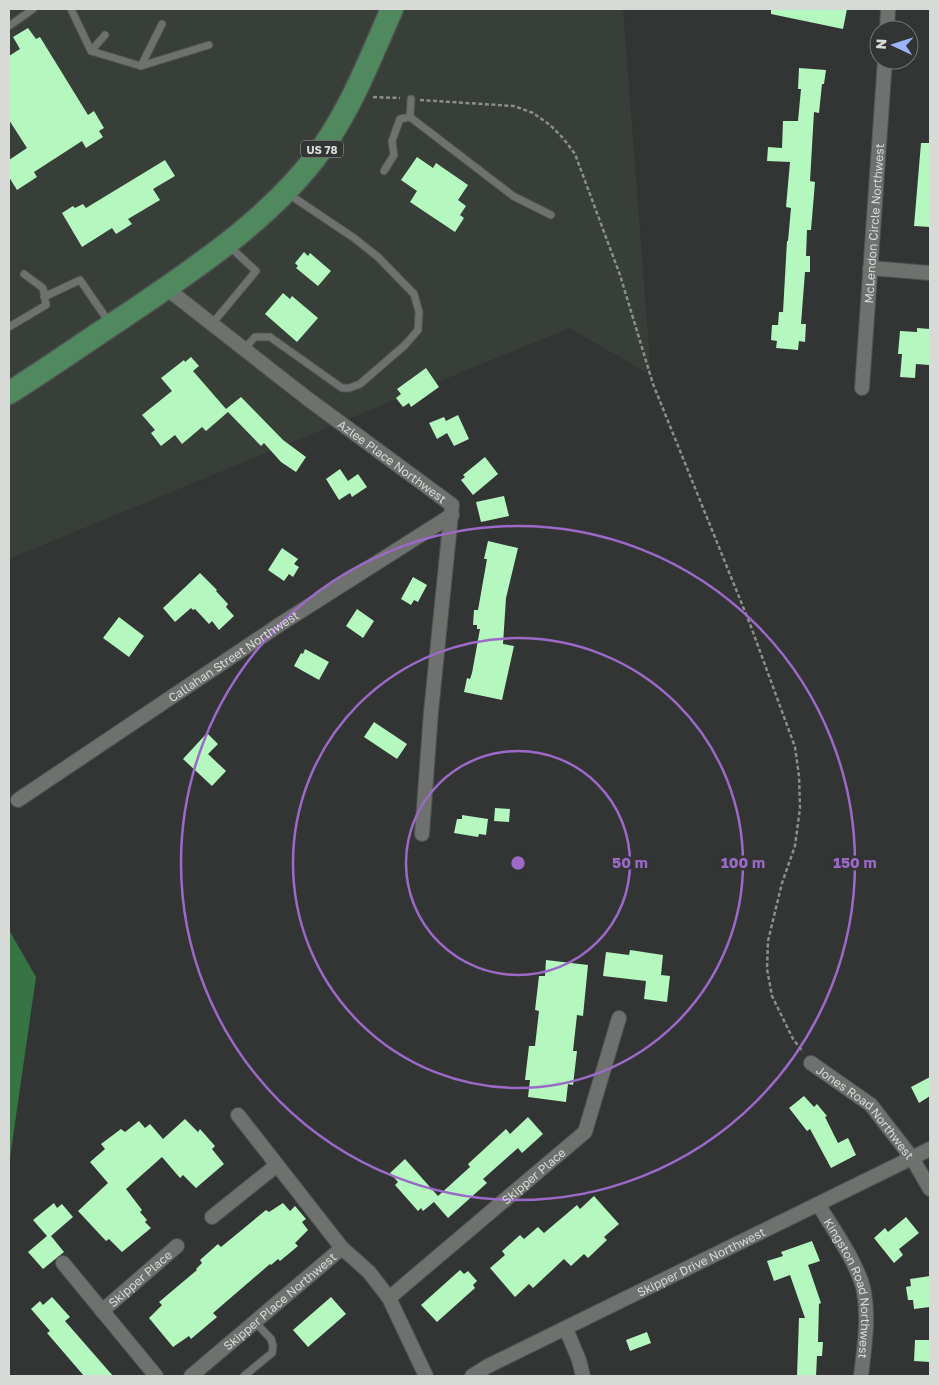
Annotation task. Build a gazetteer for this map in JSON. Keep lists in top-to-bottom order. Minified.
{"streets":{"main road":["US 78"],"street":["McLendon Circle Northwest","Azlee Place Northwest","Callahan Street Northwest","Jones Road Northwest","Skipper Place","Skipper Drive Northwest","Kingston Road Northwest","Skipper Place Northwest"]},"crossings":[["US 78","Azlee Place Northwest"],["Azlee Place Northwest","Callahan Street Northwest"],["Jones Road Northwest","Skipper Drive Northwest"],["Skipper Place","Skipper Place Northwest"],["Skipper Drive Northwest","Kingston Road Northwest"]],"north":"left","rings":["50 m","100 m","150 m"]}
